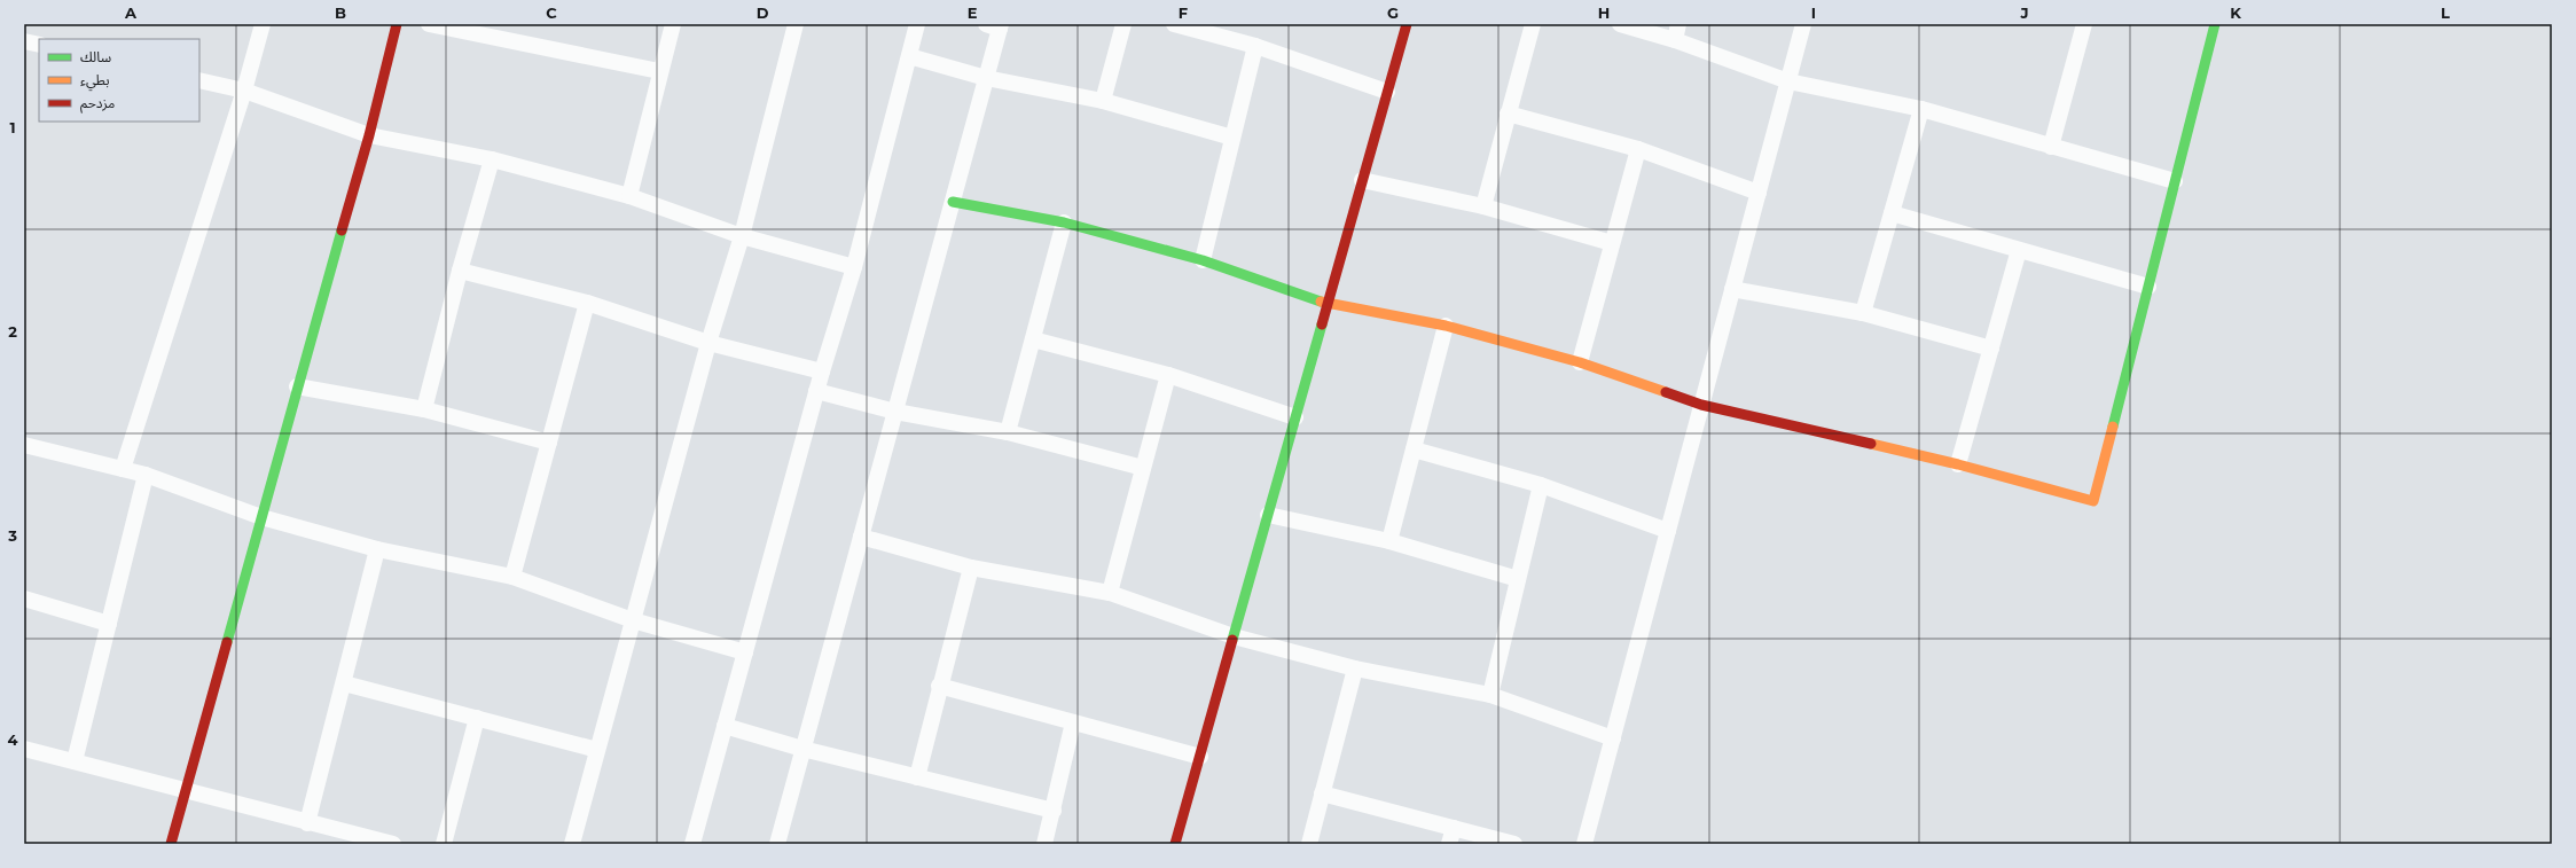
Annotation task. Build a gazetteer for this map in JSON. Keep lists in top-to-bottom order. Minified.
{"legend":["سالك","بطيء","مزدحم"],"grid":{"columns":["A","B","C","D","E","F","G","H","I","J","K","L"],"rows":["1","2","3","4"]}}
